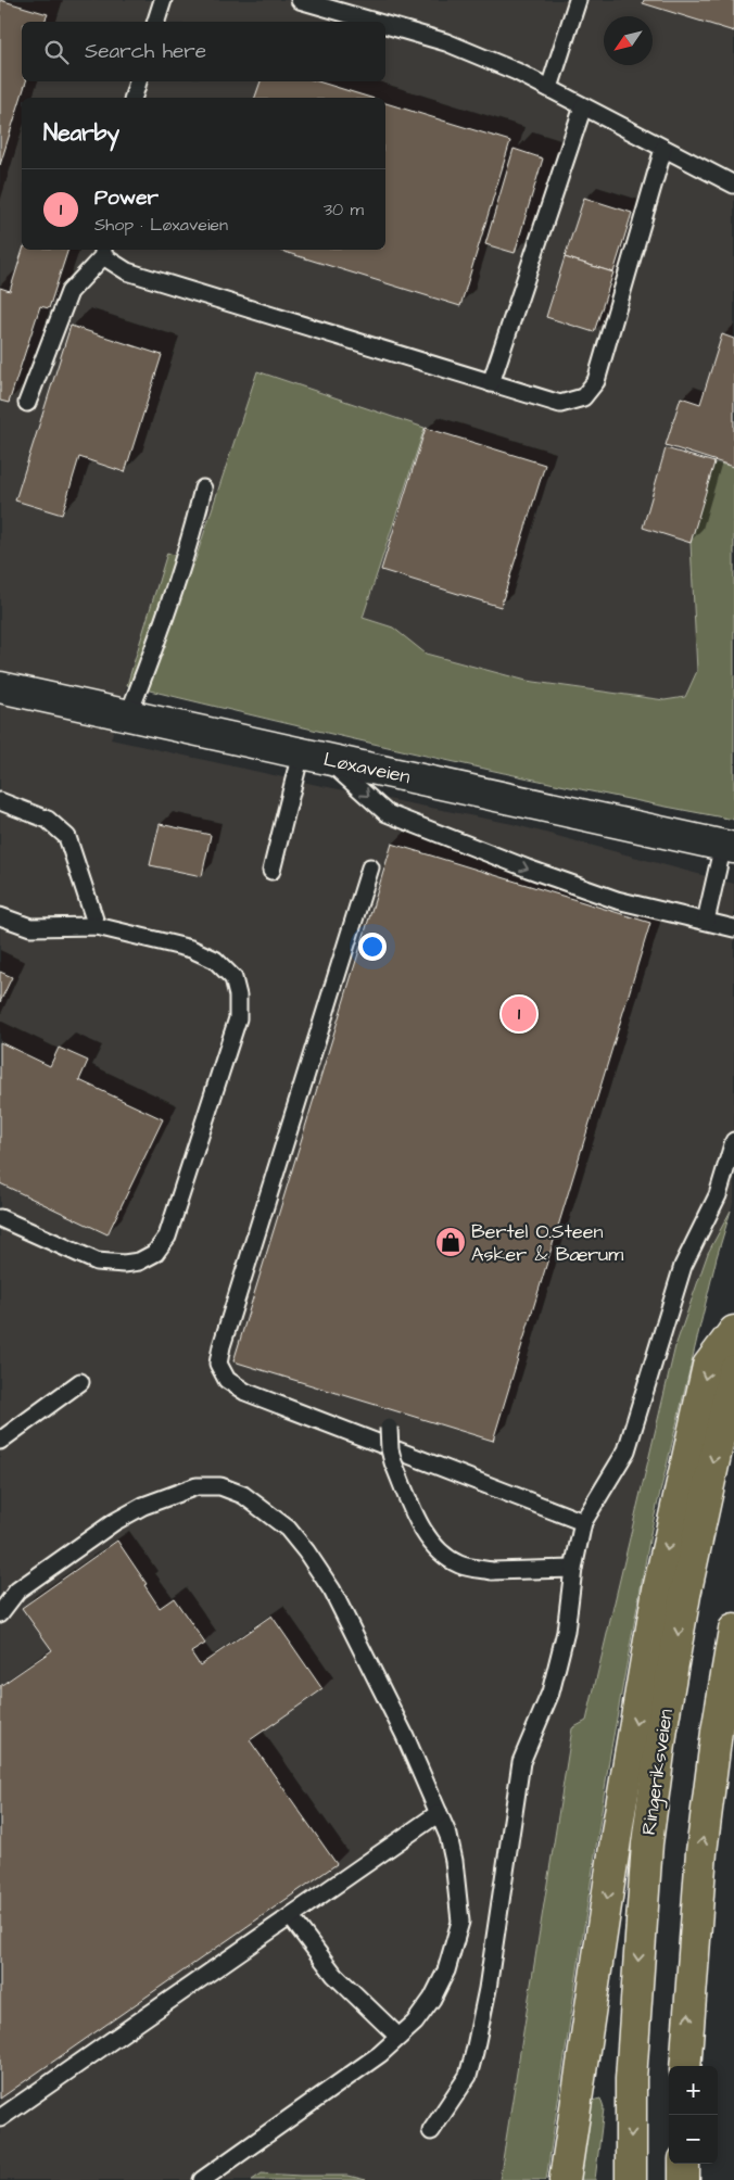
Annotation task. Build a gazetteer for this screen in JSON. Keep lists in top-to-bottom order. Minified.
{"streets":{"highway":["Ringeriksveien"],"street":["Løxaveien"]},"places":{"shop":["Bertel O.Steen Asker & Bærum"]},"north":"bottom left","page":{"search":"Search here","heading":"Nearby","list":[{"mark":"1","name":"Power","note":"Shop · Løxaveien","value":"30 m"}],"pins":"1","map_buttons":["+","−"]}}
